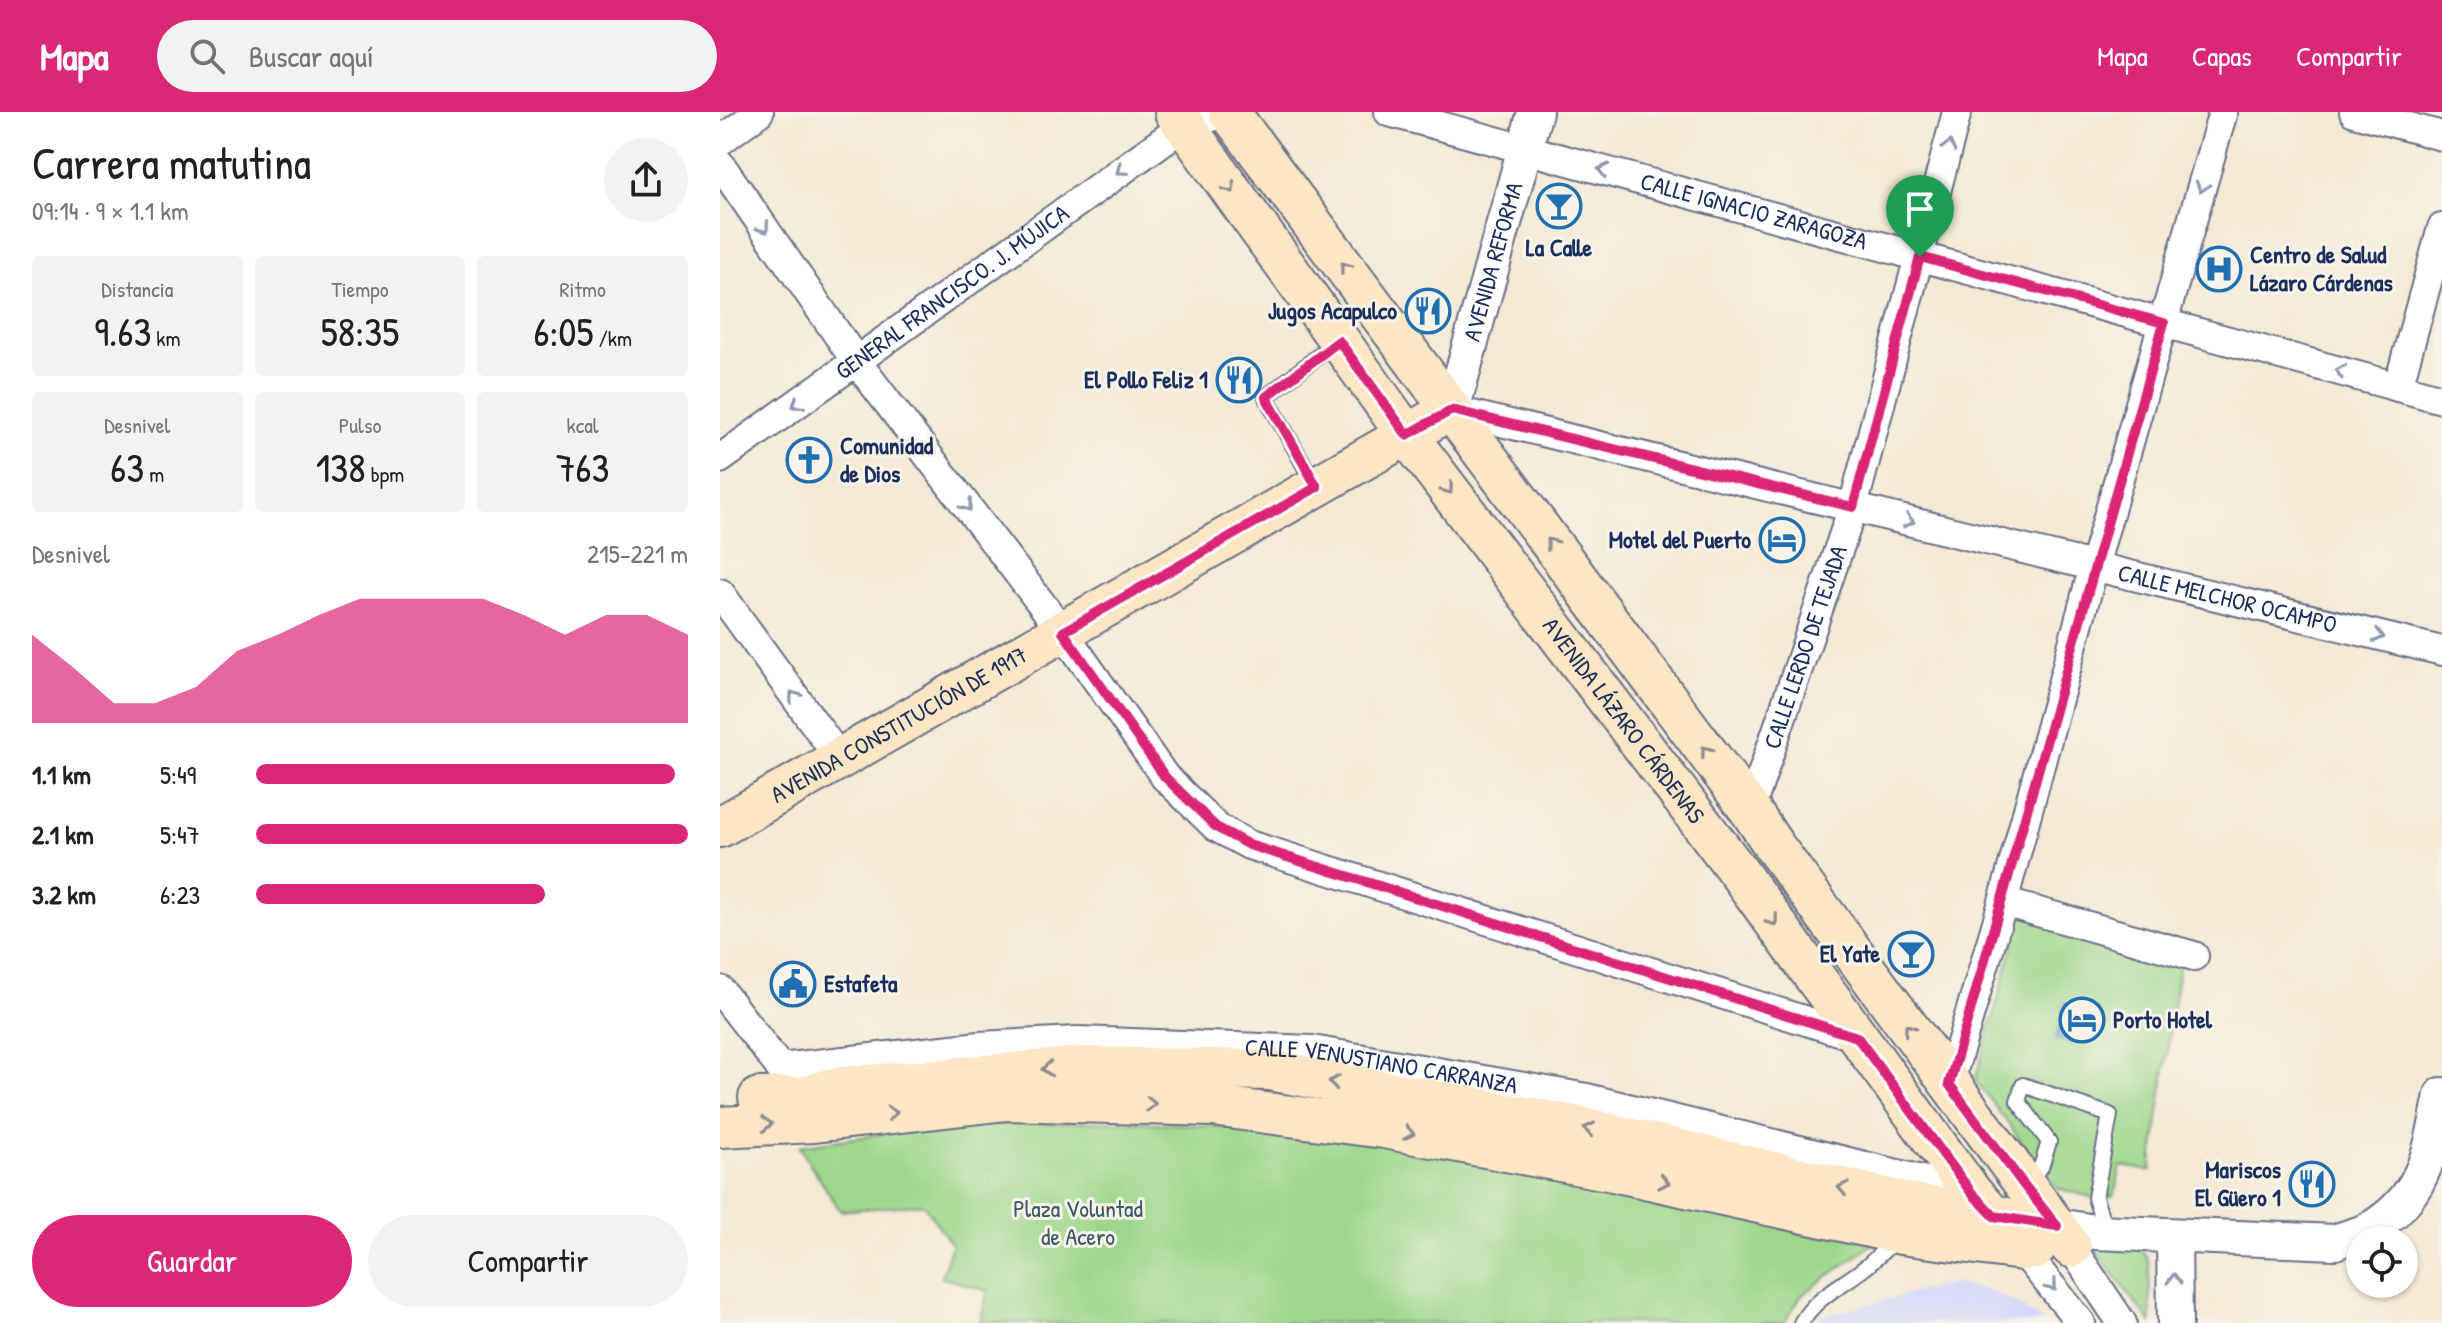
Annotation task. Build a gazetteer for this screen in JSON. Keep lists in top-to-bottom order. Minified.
{"streets":{"main road":["AVENIDA LÁZARO CÁRDENAS","AVENIDA CONSTITUCIÓN DE 1917","CALLE VENUSTIANO CARRANZA"],"street":["CALLE IGNACIO ZARAGOZA","AVENIDA REFORMA","GENERAL FRANCISCO. J. MÚJICA","CALLE MELCHOR OCAMPO","CALLE LERDO DE TEJADA"]},"crossings":[["CALLE IGNACIO ZARAGOZA","AVENIDA REFORMA"],["CALLE IGNACIO ZARAGOZA","CALLE LERDO DE TEJADA"],["AVENIDA REFORMA","CALLE MELCHOR OCAMPO"],["AVENIDA REFORMA","AVENIDA LÁZARO CÁRDENAS"],["AVENIDA REFORMA","AVENIDA CONSTITUCIÓN DE 1917"],["GENERAL FRANCISCO. J. MÚJICA","AVENIDA LÁZARO CÁRDENAS"],["CALLE MELCHOR OCAMPO","CALLE LERDO DE TEJADA"],["CALLE MELCHOR OCAMPO","AVENIDA LÁZARO CÁRDENAS"],["CALLE MELCHOR OCAMPO","AVENIDA CONSTITUCIÓN DE 1917"],["CALLE LERDO DE TEJADA","AVENIDA LÁZARO CÁRDENAS"],["AVENIDA LÁZARO CÁRDENAS","AVENIDA CONSTITUCIÓN DE 1917"],["AVENIDA LÁZARO CÁRDENAS","CALLE VENUSTIANO CARRANZA"]],"one_way":["CALLE IGNACIO ZARAGOZA","GENERAL FRANCISCO. J. MÚJICA","CALLE MELCHOR OCAMPO"],"parks":["Plaza Voluntad de Acero"],"places":{"bar":["La Calle","El Yate"],"hospital":["Centro de Salud Lázaro Cárdenas"],"restaurant":["Jugos Acapulco","El Pollo Feliz 1","Mariscos El Güero 1"],"church":["Comunidad de Dios"],"hotel":["Motel del Puerto","Porto Hotel"],"public building":["Estafeta"]},"page":{"header":"Mapa","search":"Buscar aquí","nav":["Mapa","Capas","Compartir"],"heading":["Carrera matutina","09:14 · 9 × 1.1 km"],"stats":[["Distancia","9.63 km"],["Tiempo","58:35"],["Ritmo","6:05 /km"],["Desnivel","63 m"],["Pulso","138 bpm"],["kcal","763"]],"chart":["Desnivel","215–221 m"],"list":[{"name":"1.1 km","note":"5:49"},{"name":"2.1 km","note":"5:47"},{"name":"3.2 km","note":"6:23"}],"buttons":["Guardar","Compartir"]}}
